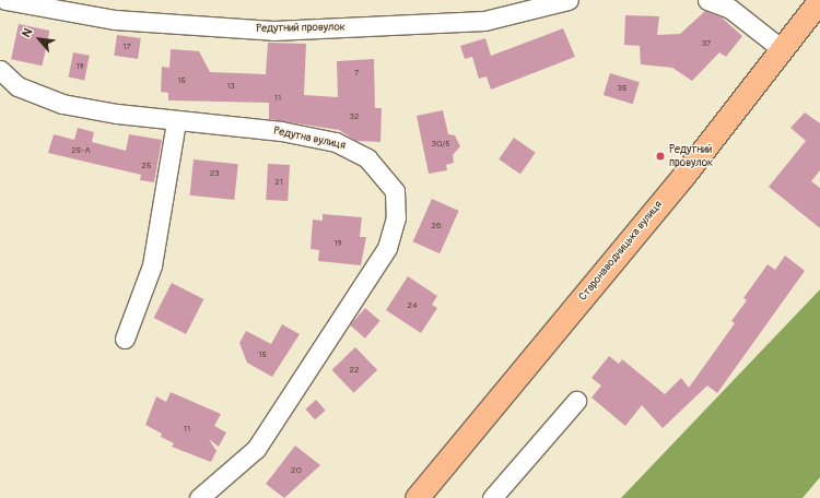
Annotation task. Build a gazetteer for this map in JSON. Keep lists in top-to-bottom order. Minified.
{"streets":{"main road":["Старонаводницька вулиця"],"street":["Редутний провулок","Редутна вулиця"]},"places":["Редутний провулок"],"house_numbers":["37","17","19","7","15","13","35","11","32","30/5","25-А","25","23","21","26","19","24","15","22","11","20"],"north":"top left"}
